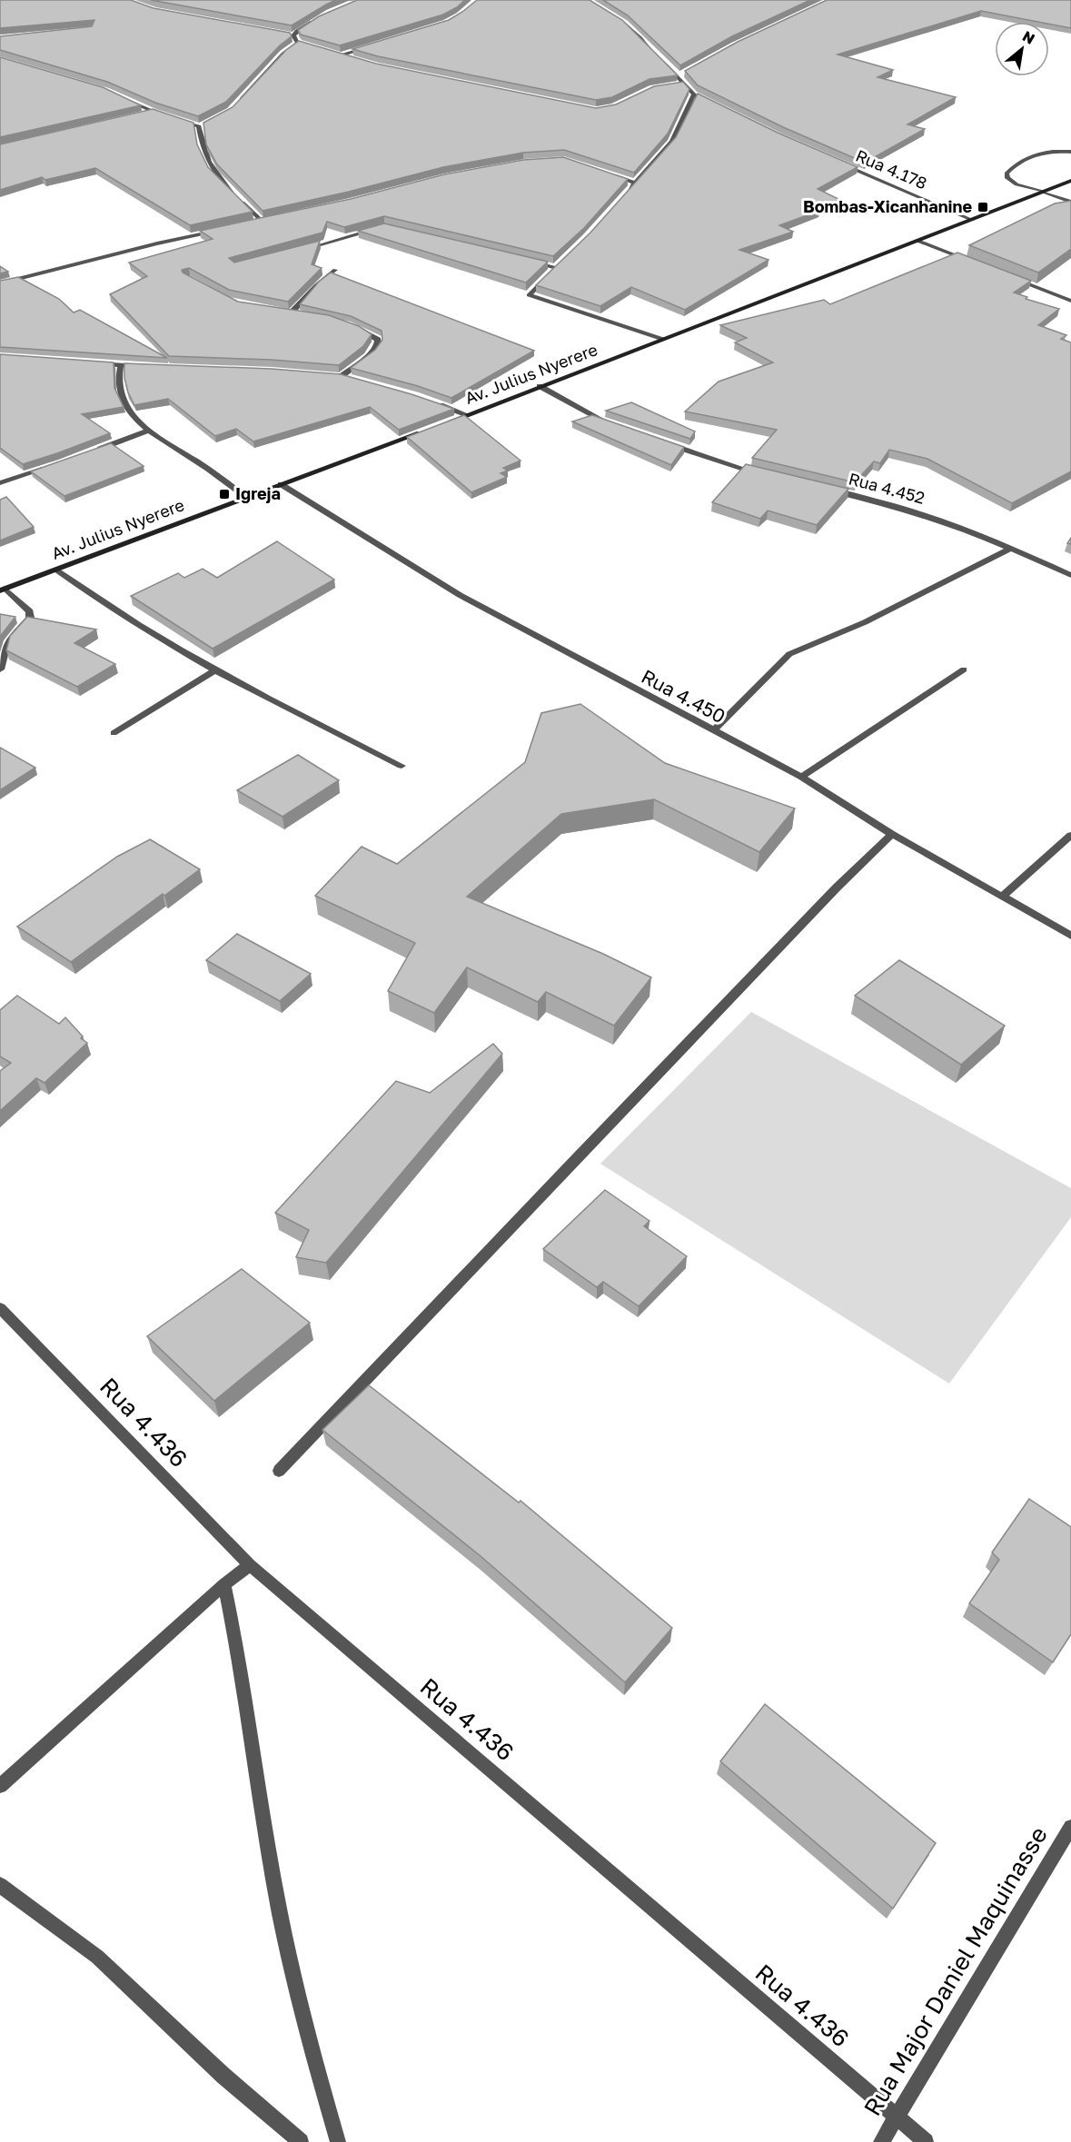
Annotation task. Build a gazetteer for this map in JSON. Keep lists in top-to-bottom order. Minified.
{"streets":{"main road":["Av. Julius Nyerere"],"street":["Rua 4.178","Rua 4.452","Rua 4.450","Rua 4.436","Rua Major Daniel Maquinasse"]},"crossings":[["Rua 4.178","Av. Julius Nyerere"],["Av. Julius Nyerere","Rua 4.450"],["Rua 4.436","Rua Major Daniel Maquinasse"]],"places":{"transit":["Bombas-Xicanhanine","Igreja"]},"north":"top right"}
